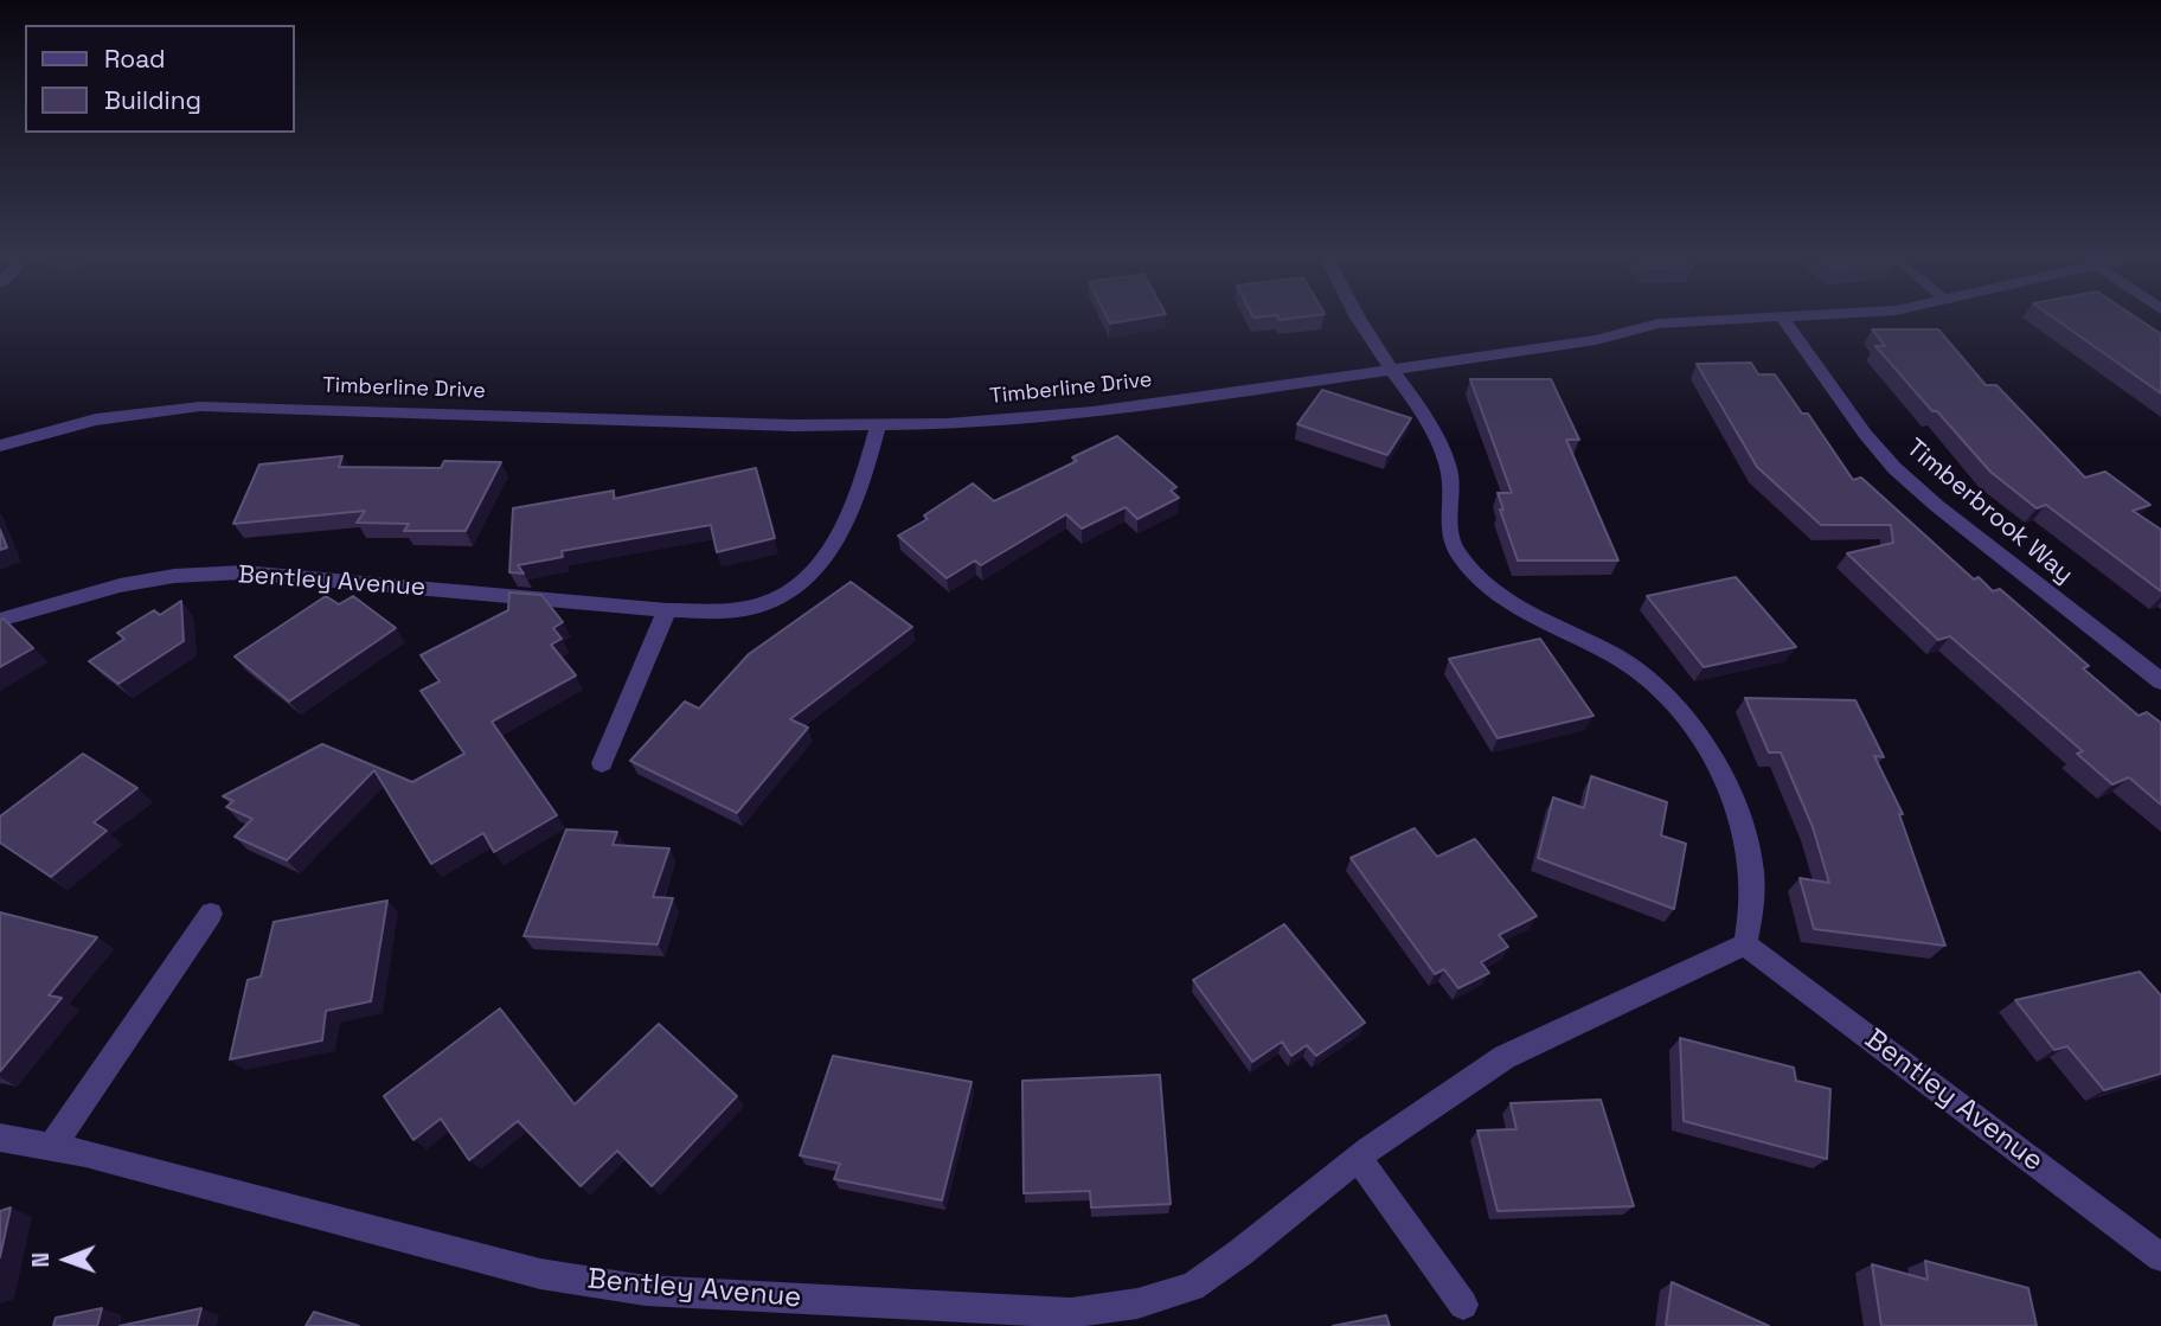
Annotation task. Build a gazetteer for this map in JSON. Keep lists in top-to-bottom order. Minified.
{"streets":{"street":["Timberline Drive","Timberbrook Way","Bentley Avenue"]},"crossings":[["Timberline Drive","Bentley Avenue"]],"legend":["Road","Building"],"north":"left"}
